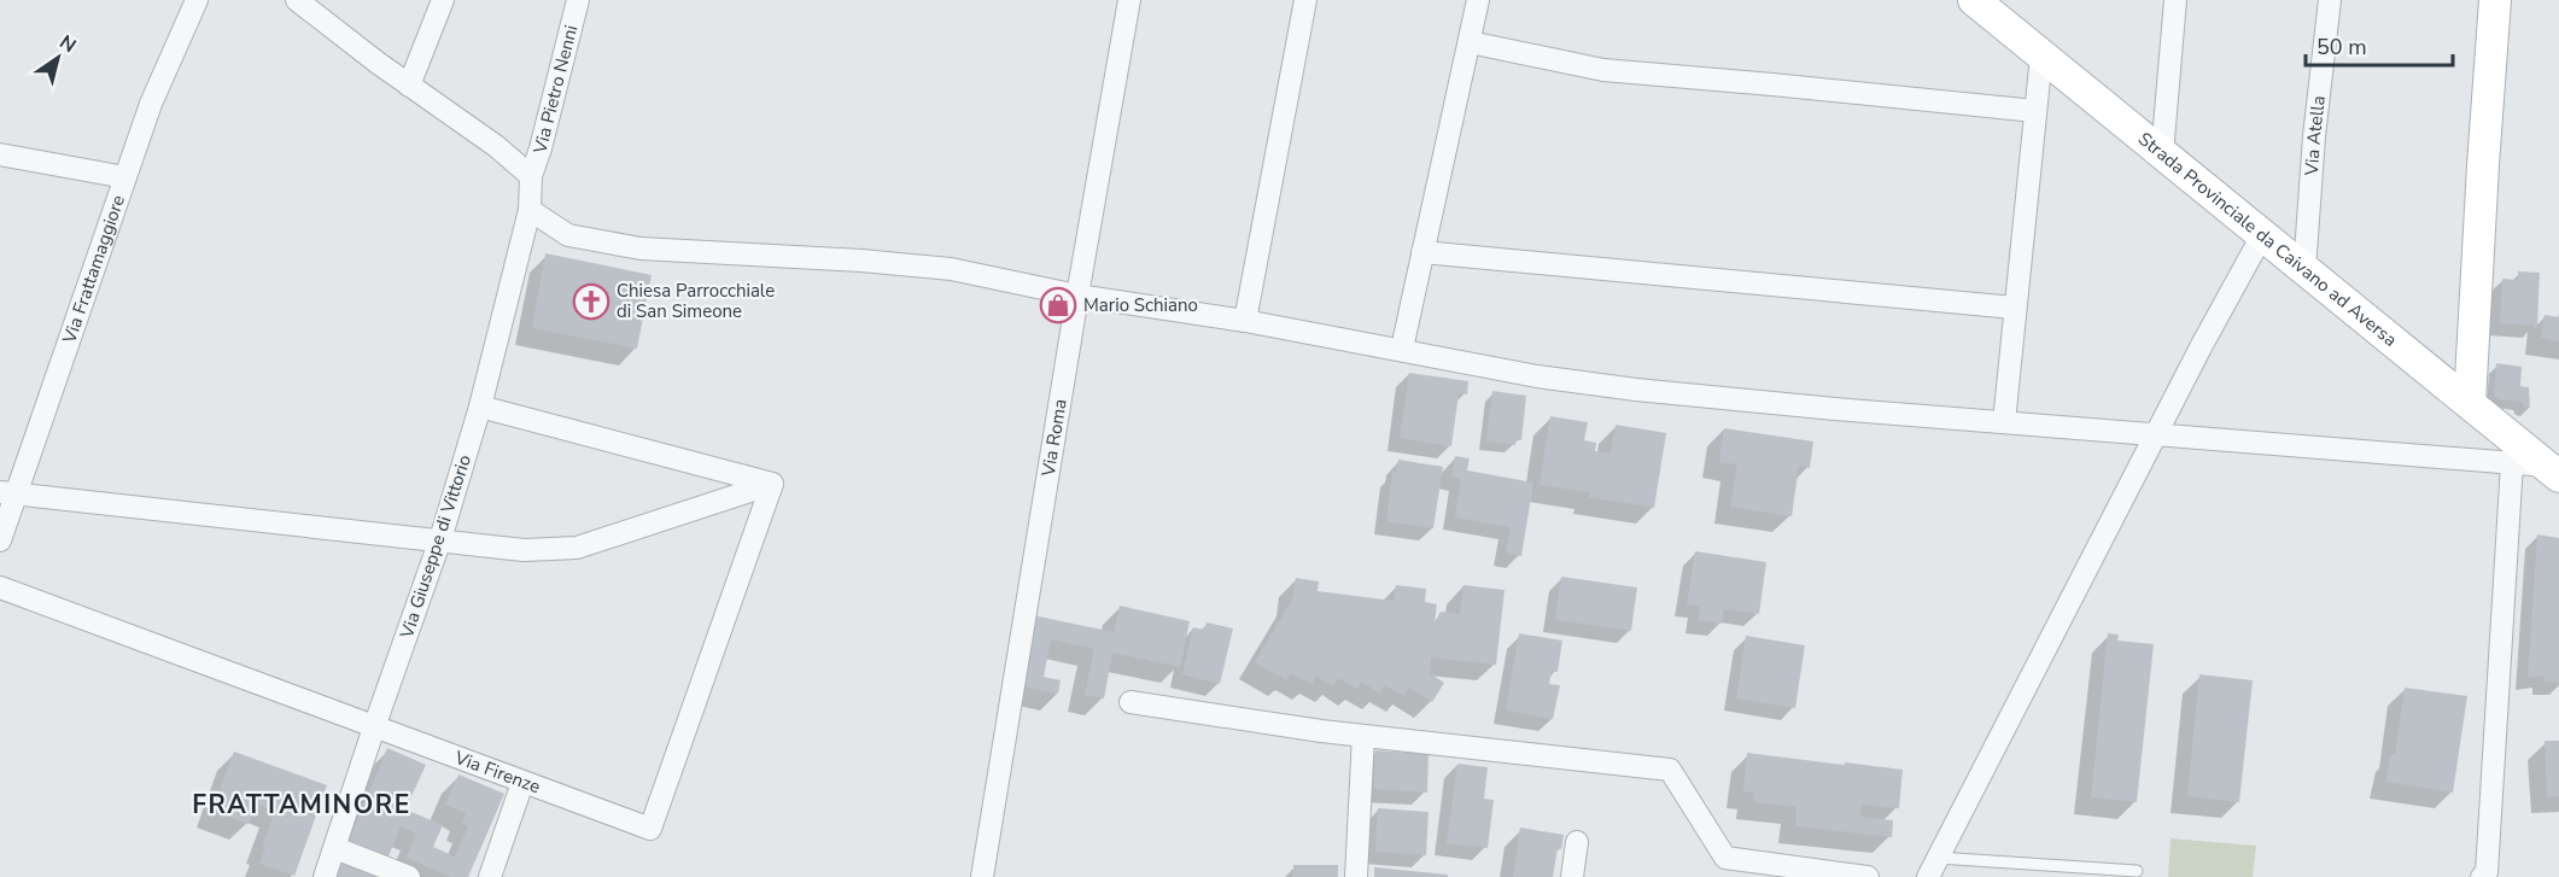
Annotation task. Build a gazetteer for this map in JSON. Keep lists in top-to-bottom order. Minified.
{"streets":{"main road":["Strada Provinciale da Caivano ad Aversa"],"street":["Via Pietro Nenni","Via Atella","Via Frattamaggiore","Via Roma","Via Giuseppe di Vittorio","Via Firenze"]},"crossings":[["Via Pietro Nenni","Via Giuseppe di Vittorio"],["Via Atella","Strada Provinciale da Caivano ad Aversa"],["Via Giuseppe di Vittorio","Via Firenze"]],"districts":["FRATTAMINORE"],"places":{"church":["Chiesa Parrocchiale di San Simeone"],"shop":["Mario Schiano"]},"scale_bar":"50 m","north":"top right"}
